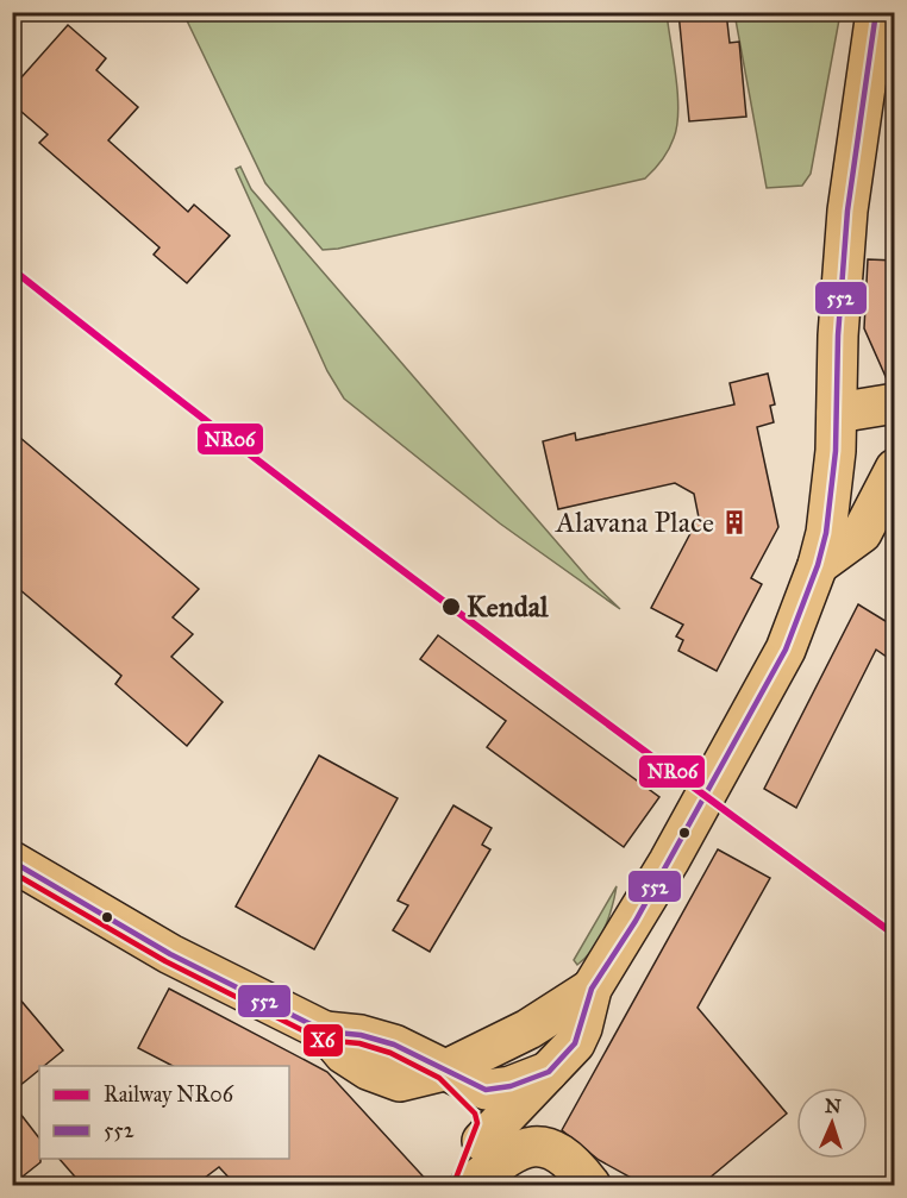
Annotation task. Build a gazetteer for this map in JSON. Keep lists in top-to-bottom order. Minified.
{"places":{"building":["Alavana Place"],"other":["Kendal"]},"lines":["transit line 552","rail line NR06","transit line X6"],"legend":["Railway NR06","552"],"north":"top"}
